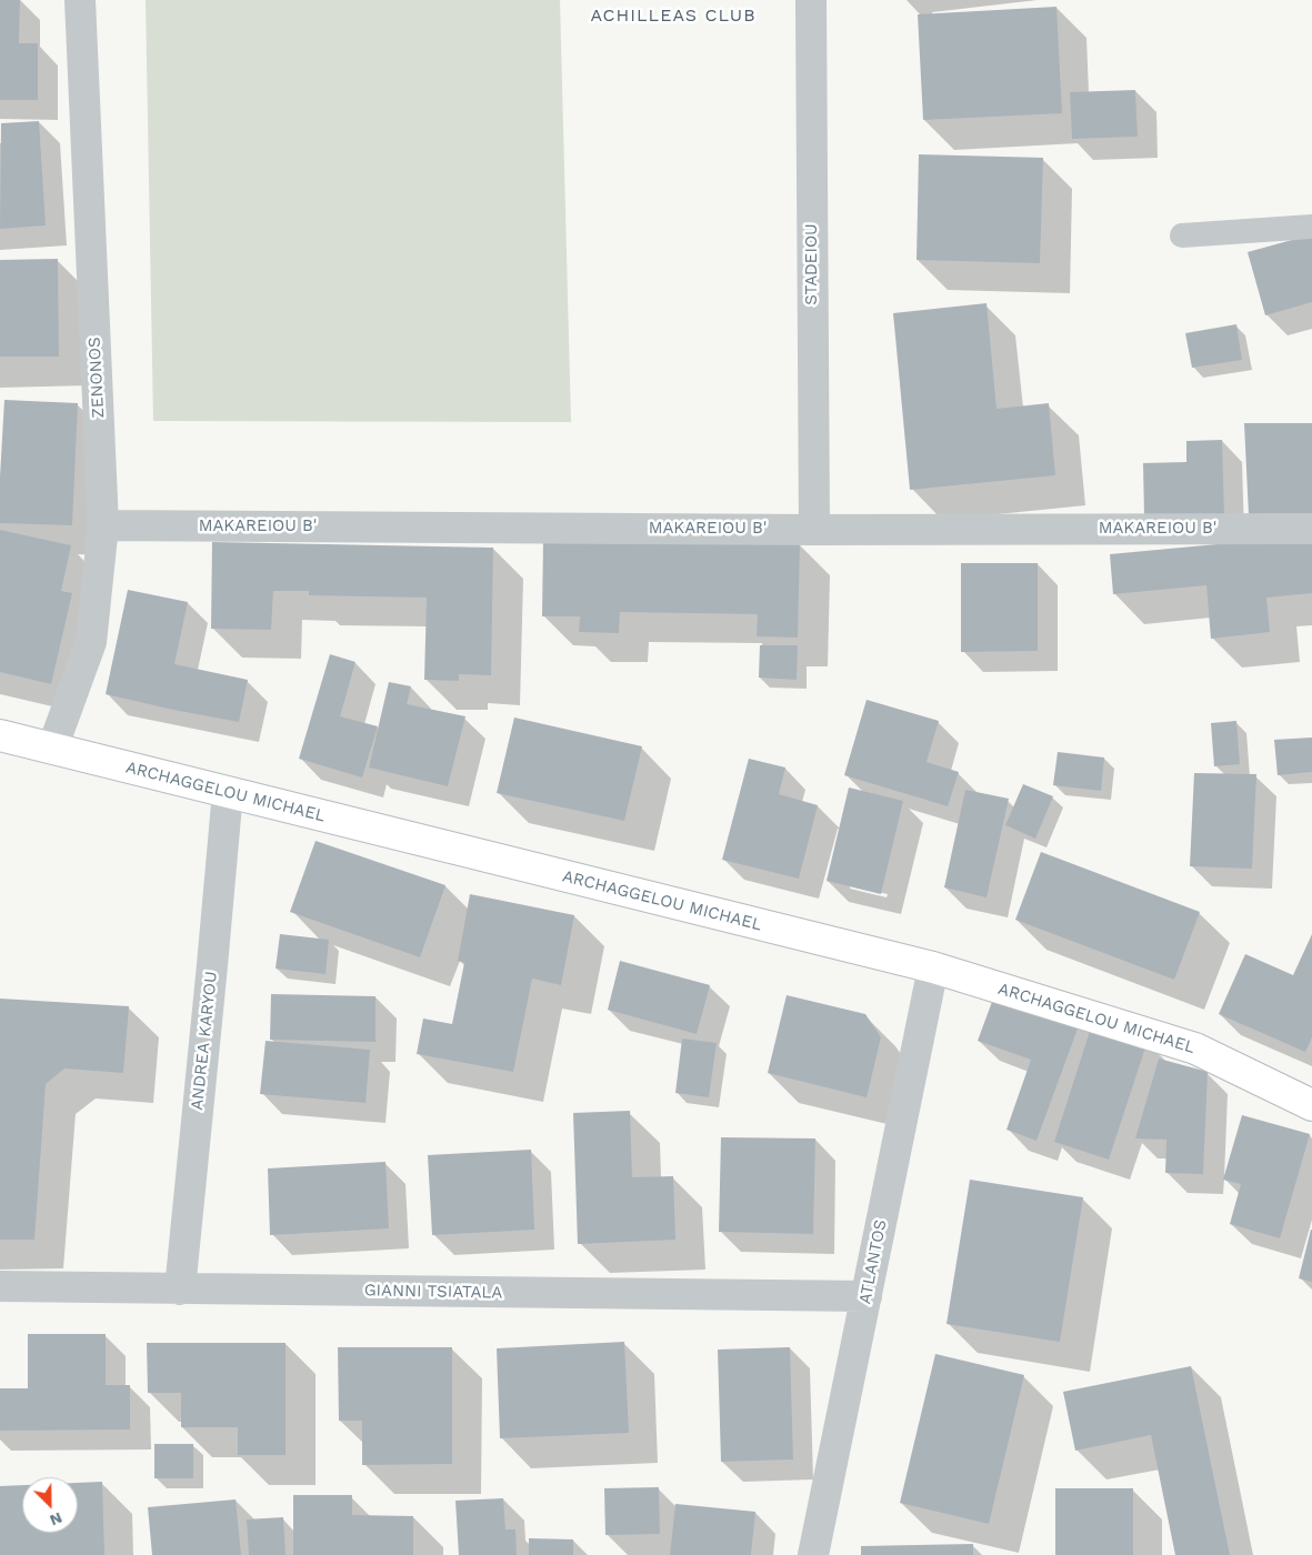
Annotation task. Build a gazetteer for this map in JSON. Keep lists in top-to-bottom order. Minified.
{"streets":{"street":["STADEIOU","ZENONOS","MAKAREIOU B'","ARCHAGGELOU MICHAEL","ANDREA KARYOU","ATLANTOS","GIANNI TSIATALA"]},"crossings":[["STADEIOU","MAKAREIOU B'"],["ZENONOS","MAKAREIOU B'"],["ZENONOS","ARCHAGGELOU MICHAEL"],["ARCHAGGELOU MICHAEL","ANDREA KARYOU"],["ARCHAGGELOU MICHAEL","ATLANTOS"],["ANDREA KARYOU","GIANNI TSIATALA"],["ATLANTOS","GIANNI TSIATALA"]],"districts":["ACHILLEAS CLUB"],"north":"bottom right"}
